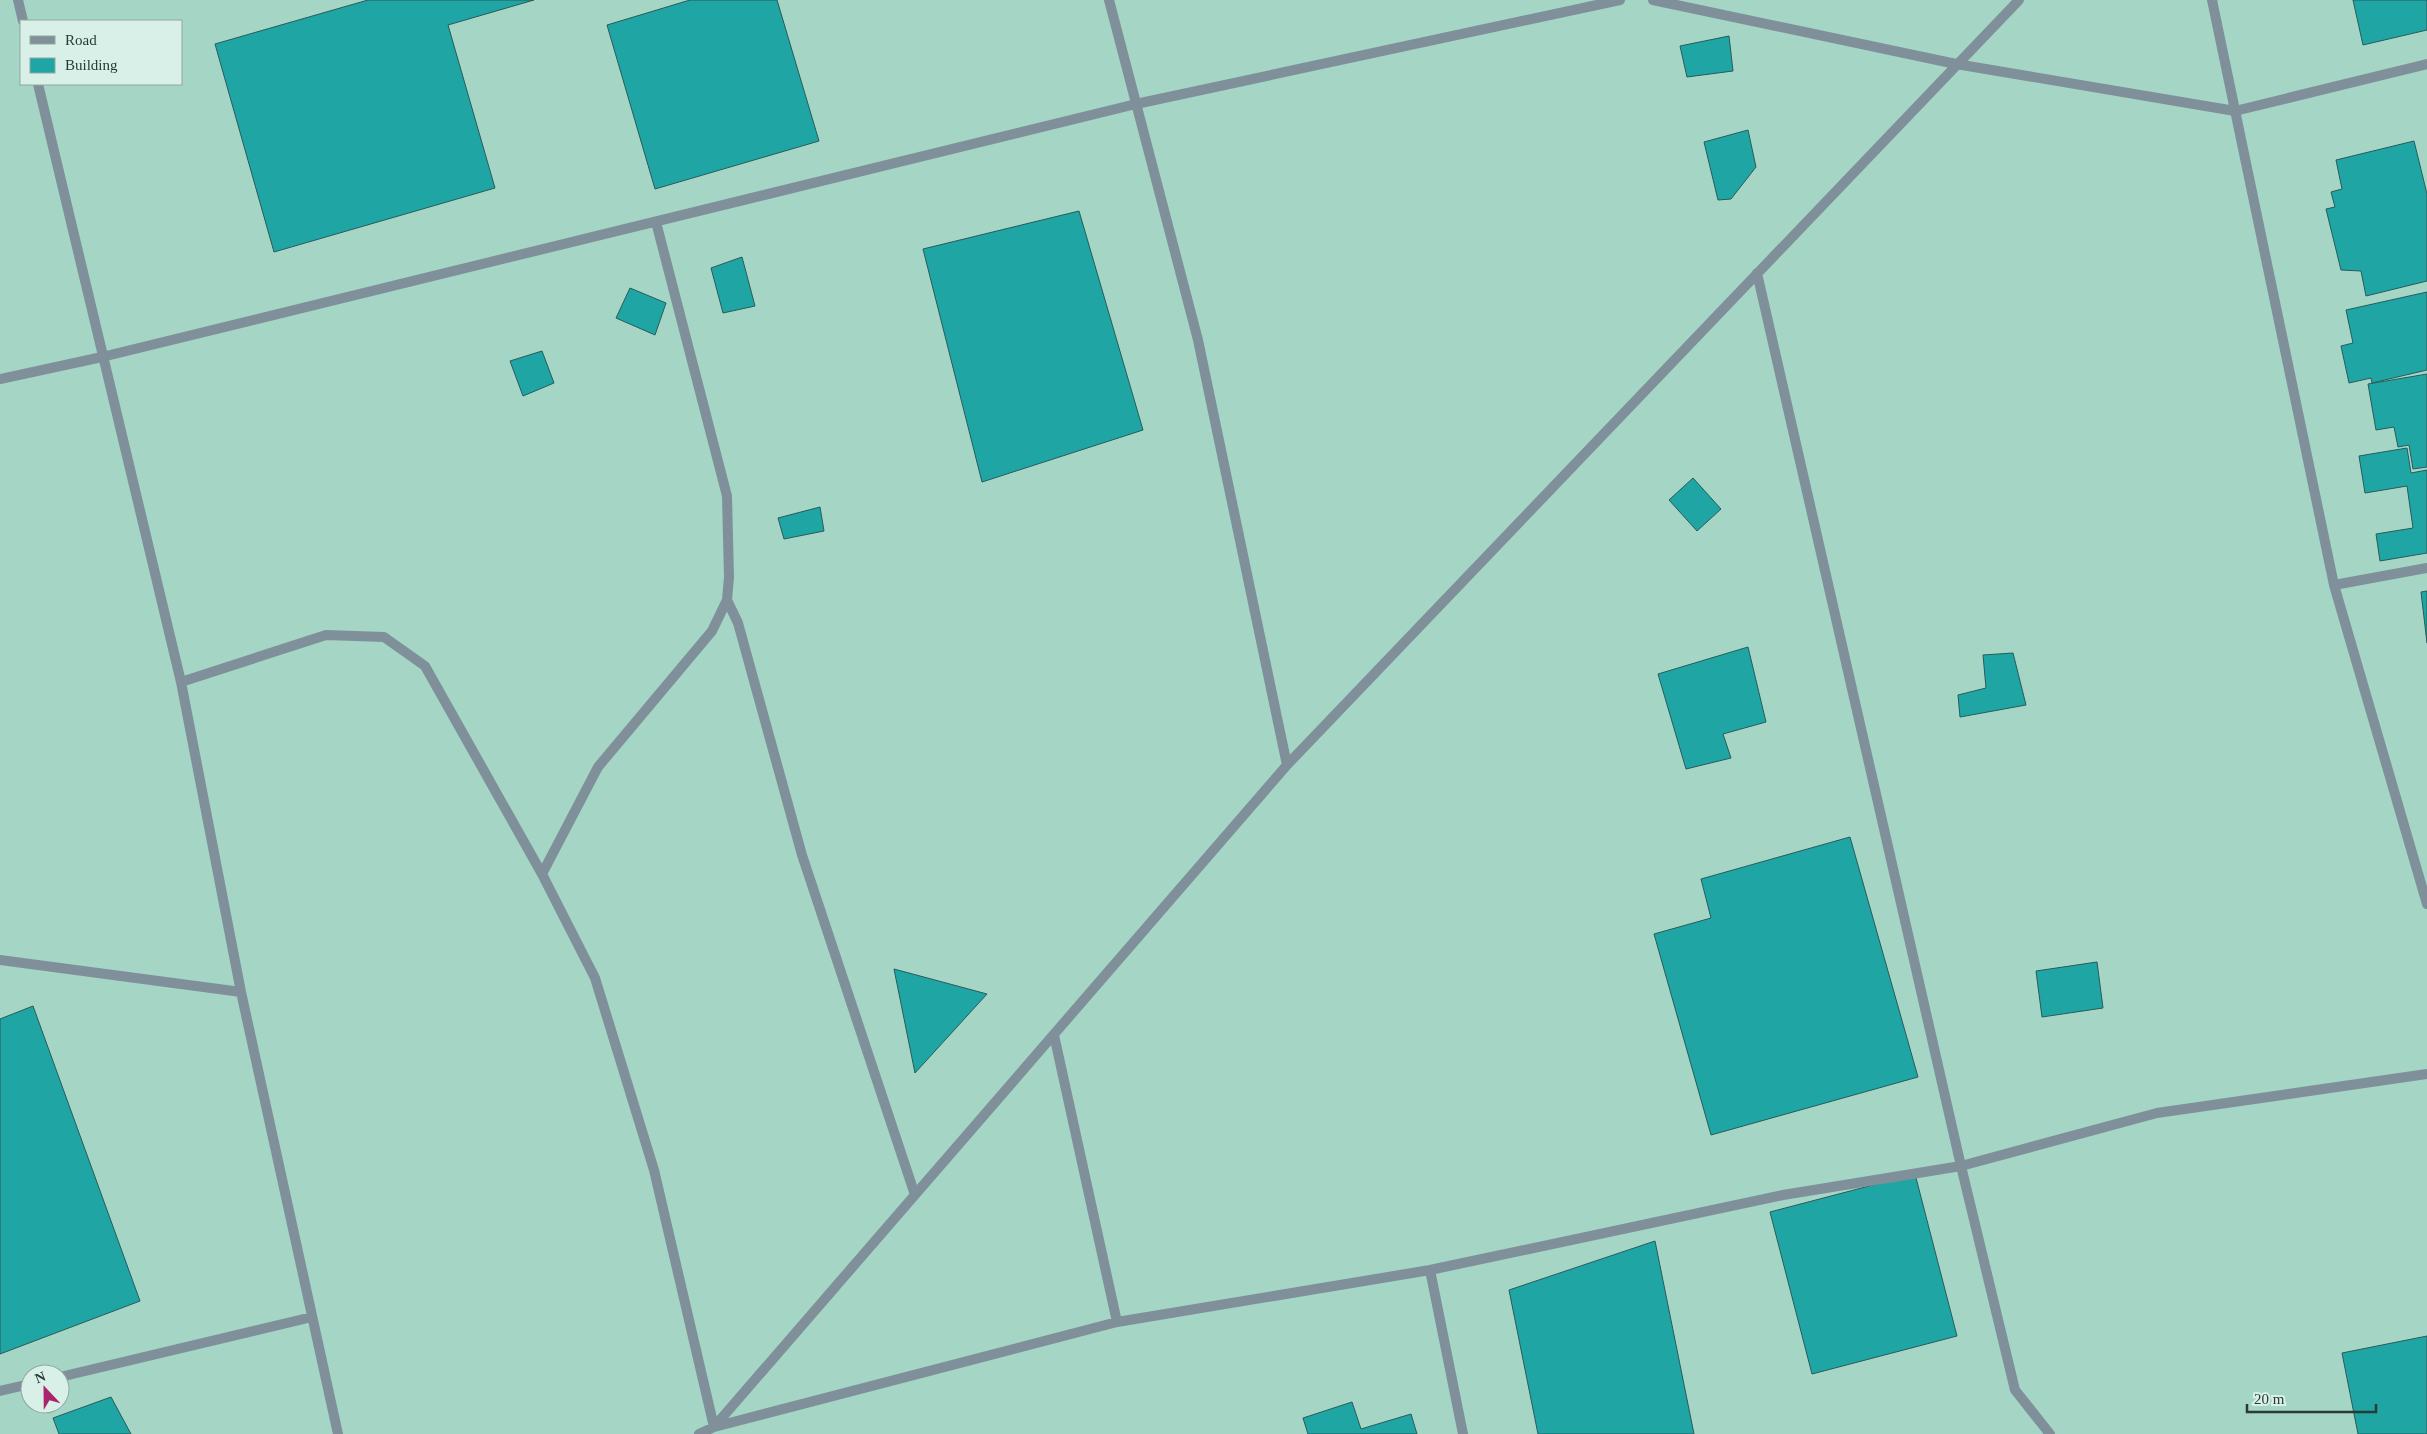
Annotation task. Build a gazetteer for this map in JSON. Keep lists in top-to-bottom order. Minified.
{"legend":["Road","Building"],"scale_bar":"20 m","north":"top"}
